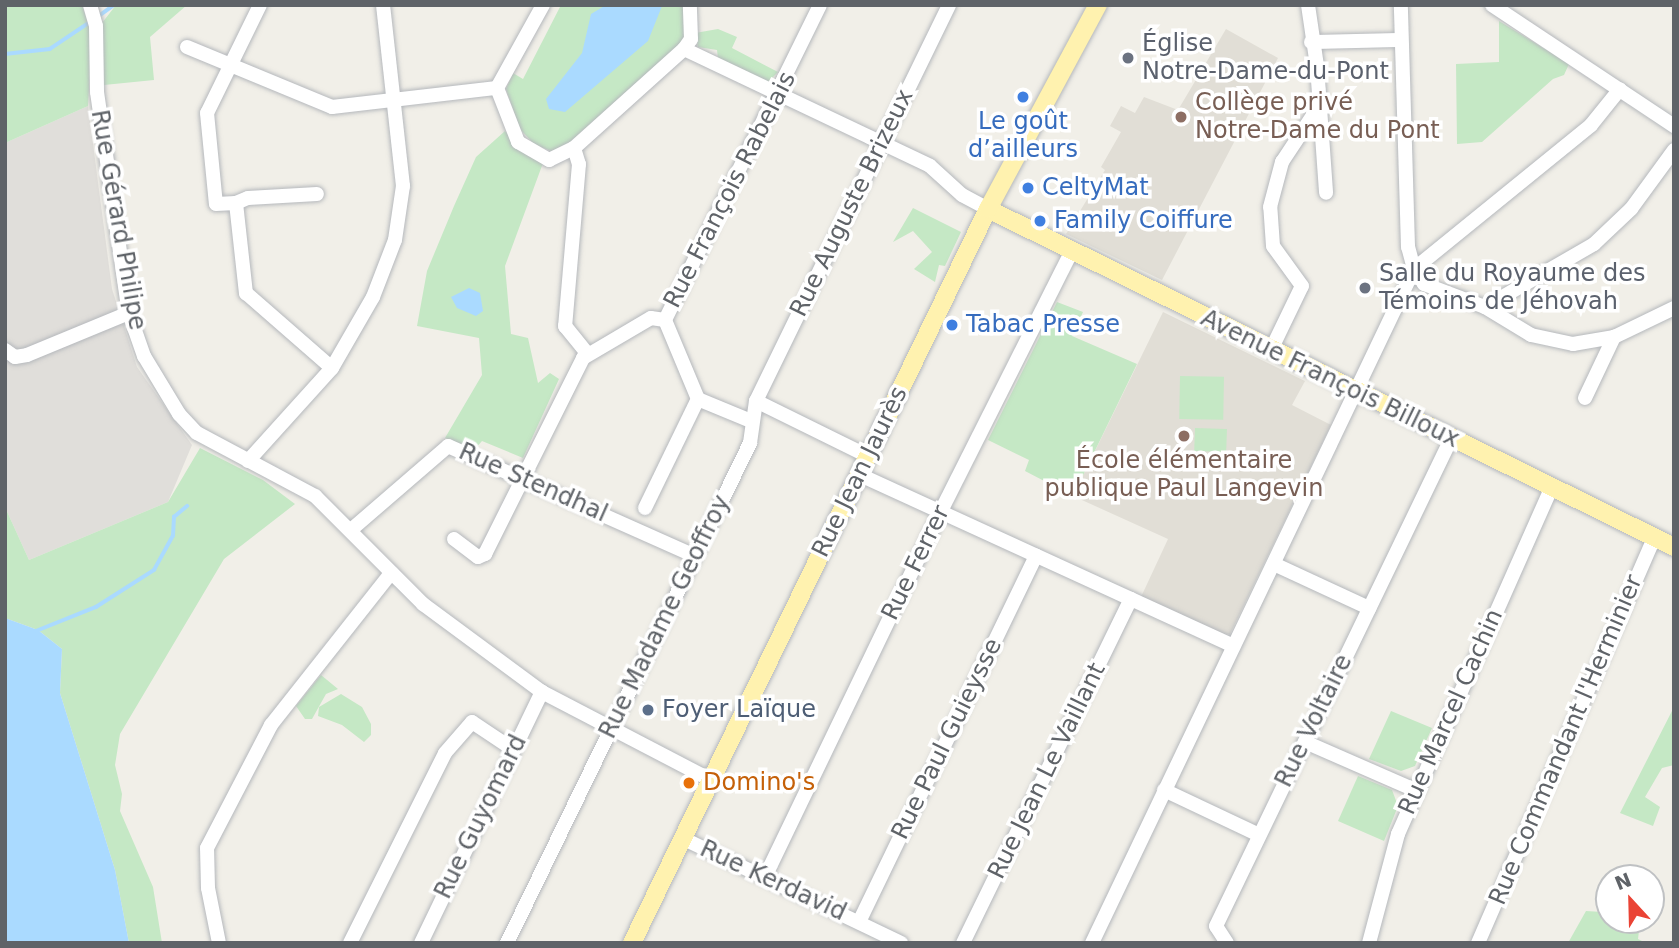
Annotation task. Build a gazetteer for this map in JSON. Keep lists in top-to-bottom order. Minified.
{"streets":{"main road":["Avenue François Billoux","Rue Jean Jaurès"],"street":["Rue François Rabelais","Rue Auguste Brizeux","Rue Gérard Philipe","Rue Stendhal","Rue Ferrer","Rue Madame Geoffroy","Rue Marcel Cachin","Rue Voltaire","Rue Paul Guieysse","Rue Commandant l'Herminier","Rue Jean Le Vaillant","Rue Guyomard","Rue Kerdavid"]},"crossings":[["Rue Auguste Brizeux","Rue Madame Geoffroy"],["Rue Gérard Philipe","Rue Jean Jaurès"],["Rue Gérard Philipe","Rue Stendhal"],["Rue Gérard Philipe","Rue Madame Geoffroy"],["Rue Gérard Philipe","Rue Guyomard"],["Avenue François Billoux","Rue Jean Jaurès"],["Avenue François Billoux","Rue Ferrer"],["Avenue François Billoux","Rue Marcel Cachin"],["Avenue François Billoux","Rue Voltaire"],["Avenue François Billoux","Rue Commandant l'Herminier"],["Rue Jean Jaurès","Rue Kerdavid"],["Rue Stendhal","Rue Madame Geoffroy"],["Rue Ferrer","Rue Kerdavid"],["Rue Paul Guieysse","Rue Kerdavid"]],"places":["Église Notre-Dame-du-Pont","Le goût d’ailleurs","Collège privé Notre-Dame du Pont","CeltyMat","Family Coiffure","Salle du Royaume des Témoins de Jéhovah","Tabac Presse","École élémentaire publique Paul Langevin","Foyer Laïque","Domino's"],"north":"top"}
